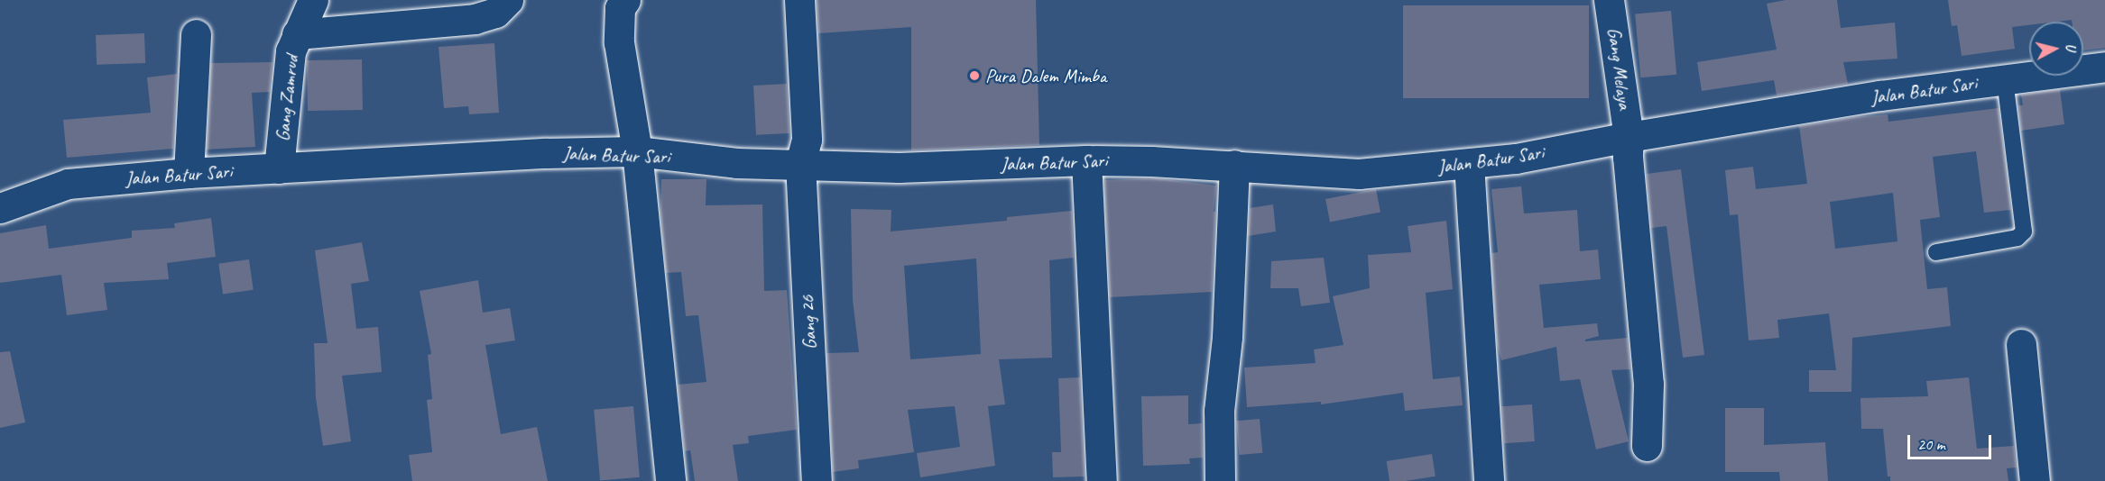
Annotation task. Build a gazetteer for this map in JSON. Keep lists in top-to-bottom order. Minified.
{"streets":{"street":["Gang Melaya","Jalan Batur Sari","Gang Zamrud","Gang 26"]},"crossings":[["Gang Melaya","Jalan Batur Sari"],["Jalan Batur Sari","Gang Zamrud"],["Jalan Batur Sari","Gang 26"]],"places":["Pura Dalem Mimba"],"scale_bar":"20 m","north":"right"}
